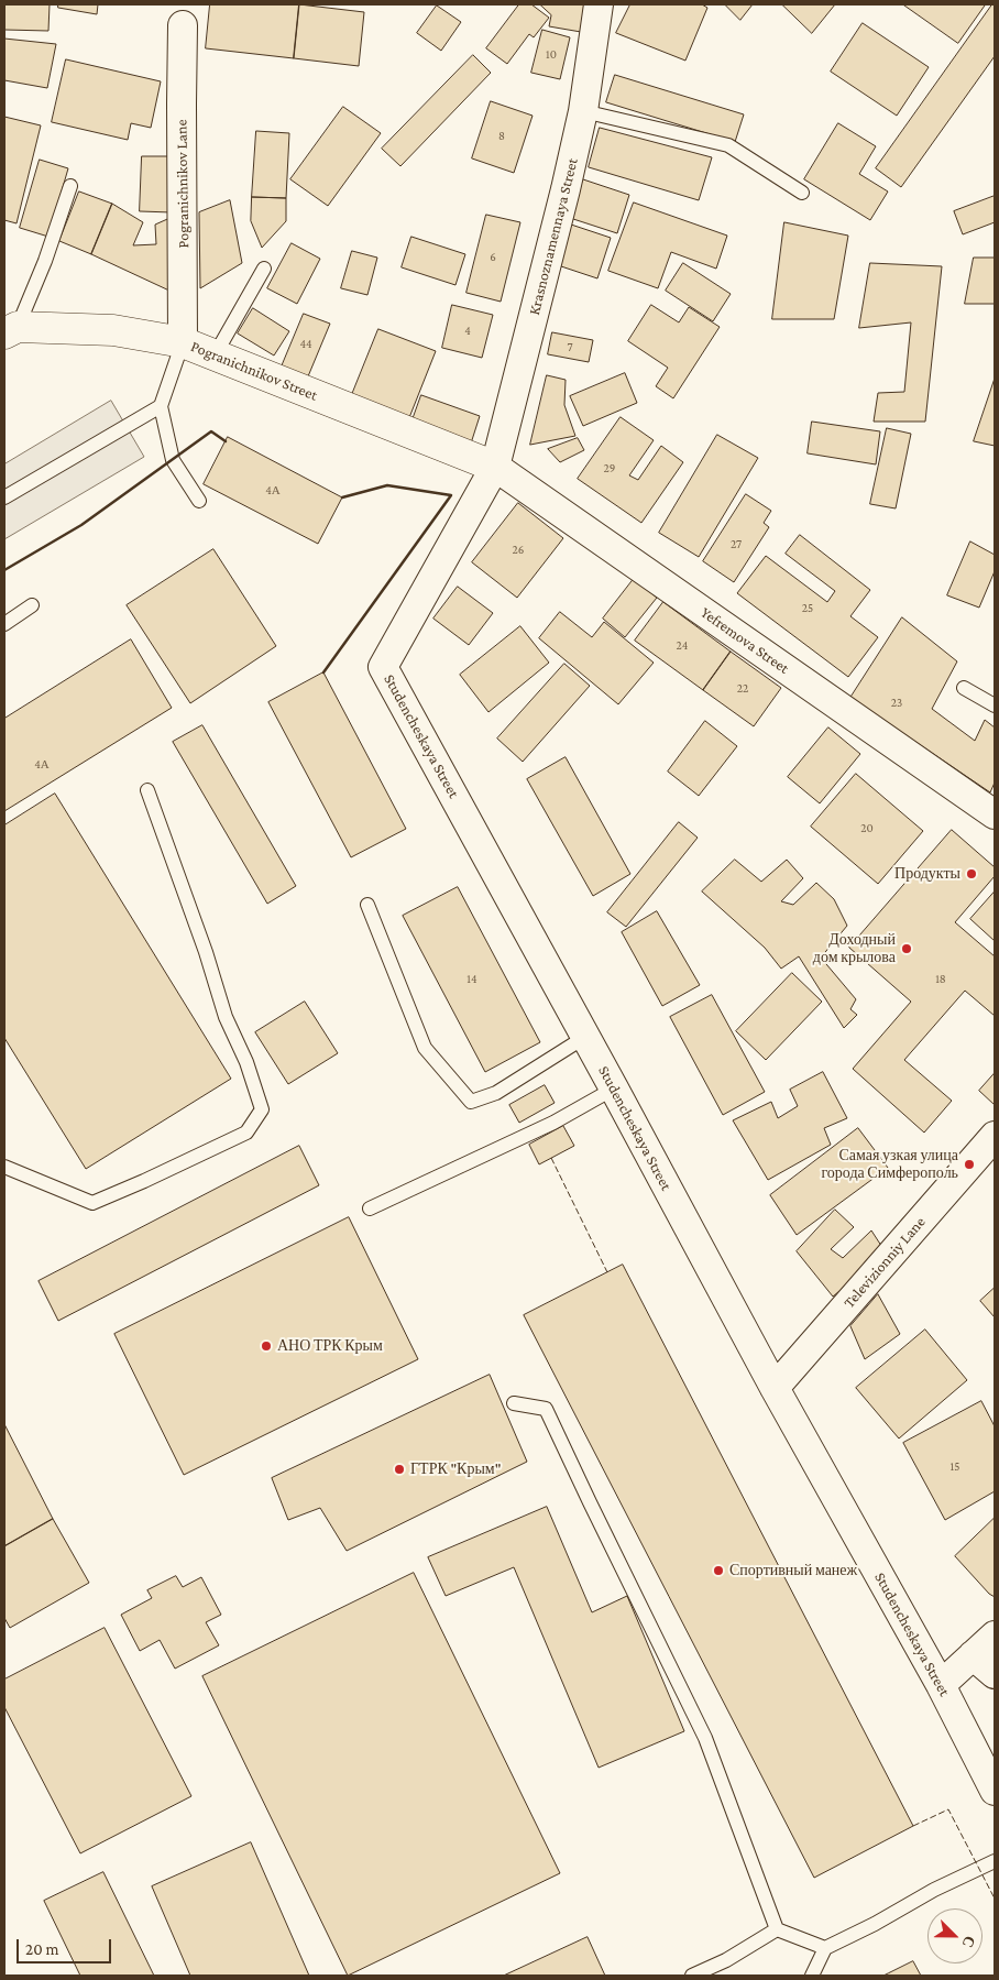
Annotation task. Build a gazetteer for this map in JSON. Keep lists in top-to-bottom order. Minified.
{"streets":{"street":["Pogranichnikov Lane","Krasnoznamennaya Street","Pogranichnikov Street","Yefremova Street","Studencheskaya Street","Televizionniy Lane"]},"crossings":[["Pogranichnikov Lane","Pogranichnikov Street"],["Krasnoznamennaya Street","Pogranichnikov Street"],["Krasnoznamennaya Street","Yefremova Street"],["Krasnoznamennaya Street","Studencheskaya Street"],["Pogranichnikov Street","Yefremova Street"],["Pogranichnikov Street","Studencheskaya Street"],["Yefremova Street","Studencheskaya Street"],["Studencheskaya Street","Televizionniy Lane"]],"places":["Продукты","Доходный дом крылова","Самая узкая улица города Симферополь","АНО ТРК Крым","ГТРК \"Крым\"","Спортивный манеж"],"house_numbers":["10","8","6","4","44","7","29","4А","27","26","25","24","22","23","4А","20","14","18","15"],"scale_bar":"20 m","north":"bottom right"}
